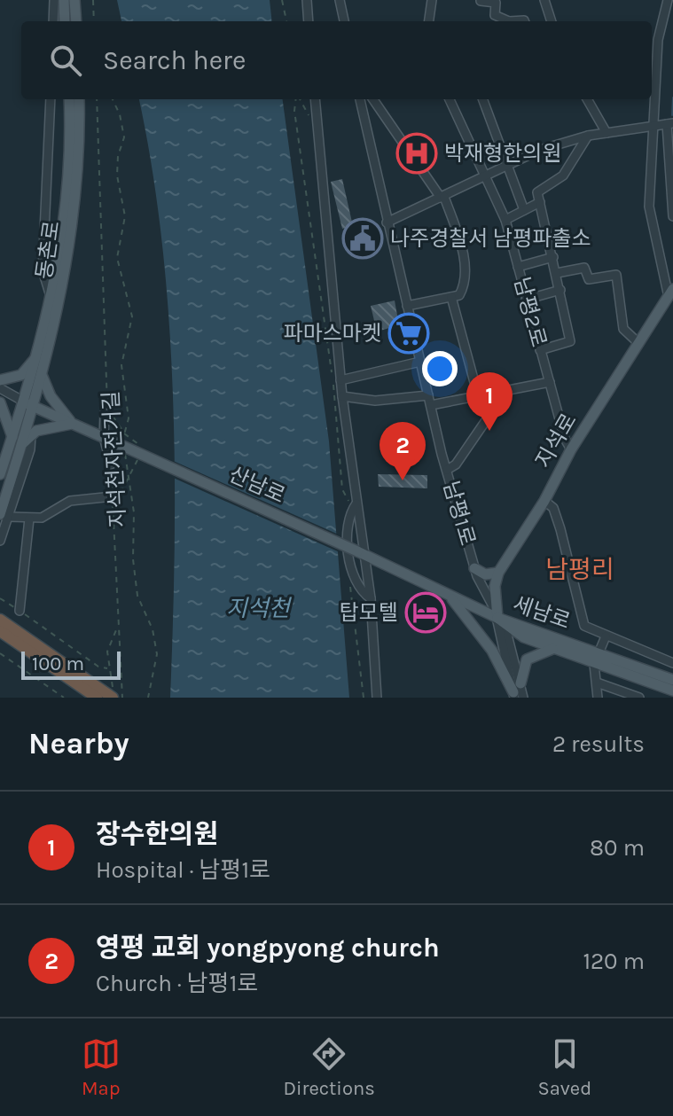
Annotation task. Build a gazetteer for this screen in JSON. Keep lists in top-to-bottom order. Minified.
{"streets":{"main road":["동촌로","지석로","산남로","세남로"],"street":["남평2로","남평1로"],"path":["지석천자전거길"]},"crossings":[["동촌로","산남로"],["남평2로","지석로"],["지석로","산남로"],["지석로","남평1로"],["지석로","세남로"],["산남로","남평1로"],["산남로","세남로"],["남평1로","세남로"]],"districts":["남평리"],"water":["지석천"],"places":{"hospital":["박재형한의원"],"public building":["나주경찰서 남평파출소"],"supermarket":["파마스마켓"],"hotel":["탑모텔"]},"scale_bar":"100 m","page":{"search":"Search here","pins":["1","2"],"scale":"100 m","heading":["Nearby","2 results"],"list":[{"mark":"1","name":"장수한의원","note":"Hospital · 남평1로","value":"80 m"},{"mark":"2","name":"영평 교회 yongpyong church","note":"Church · 남평1로","value":"120 m"}],"nav":["Map","Directions","Saved"]}}
